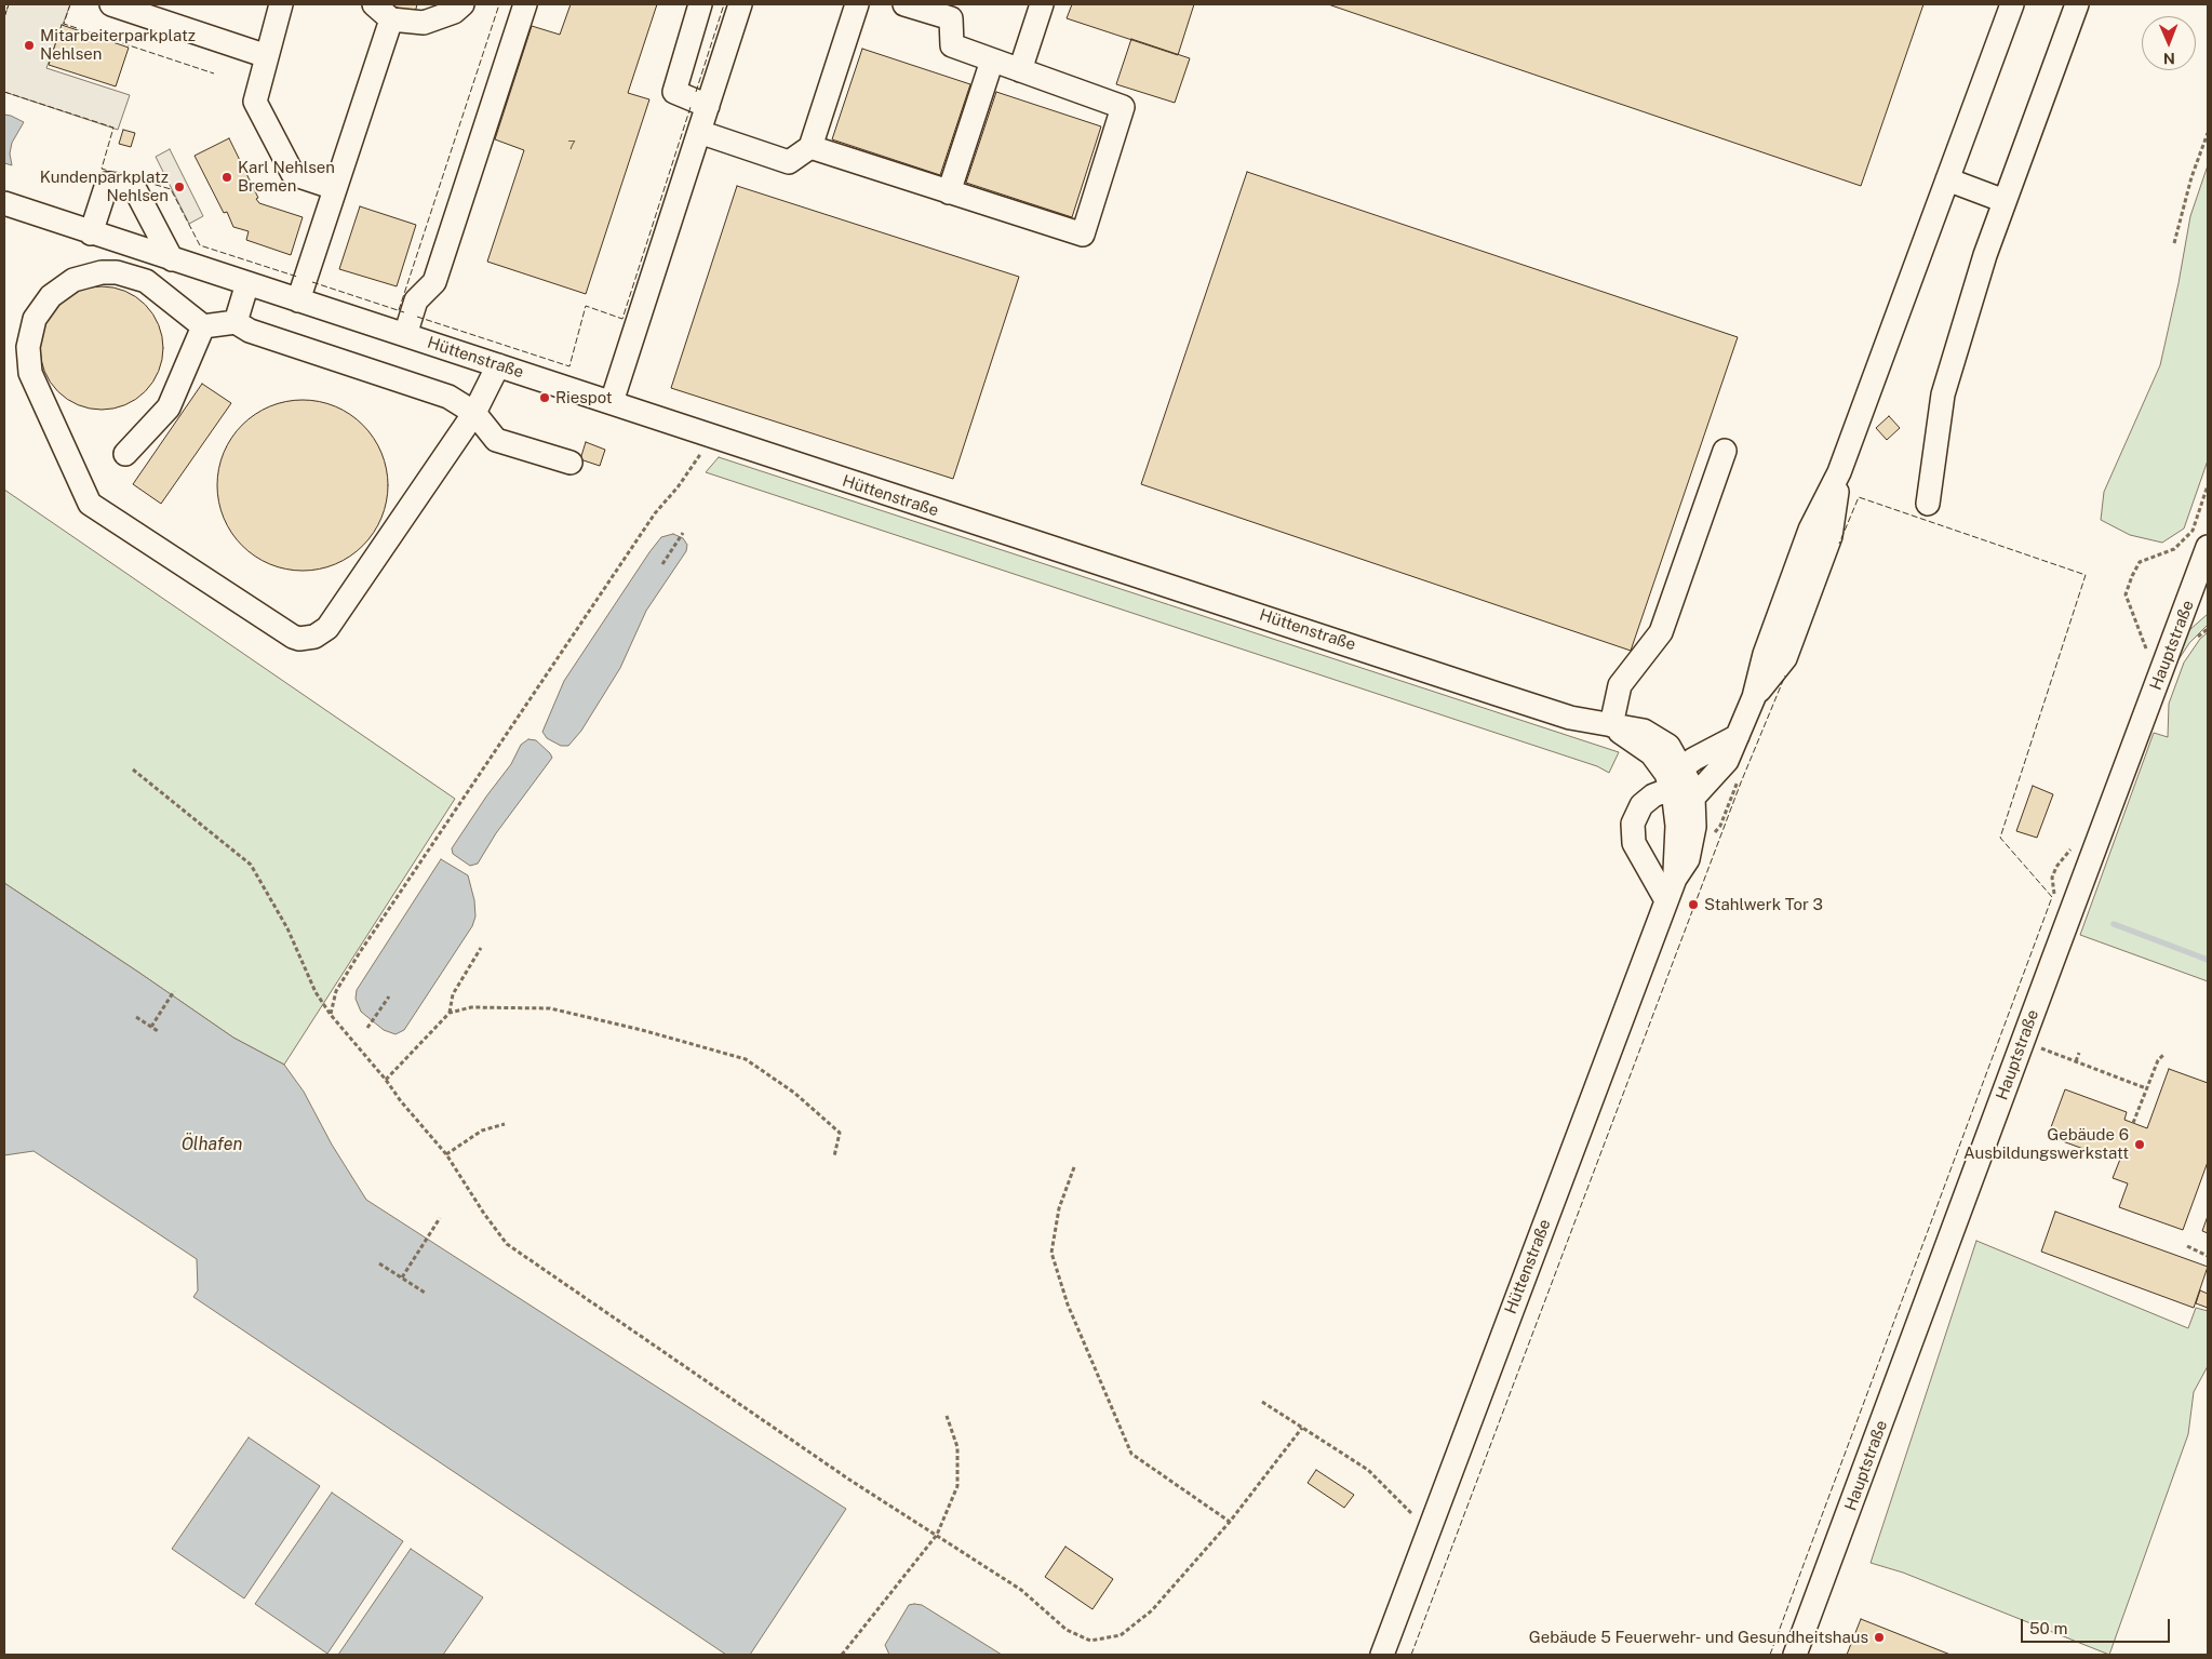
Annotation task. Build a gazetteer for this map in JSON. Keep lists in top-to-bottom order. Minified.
{"streets":{"street":["Hüttenstraße","Hauptstraße"]},"water":["Ölhafen"],"places":["Mitarbeiterparkplatz Nehlsen","Karl Nehlsen Bremen","Kundenparkplatz Nehlsen","Riespot","Stahlwerk Tor 3","Gebäude 6 Ausbildungswerkstatt","Gebäude 5 Feuerwehr- und Gesundheitshaus"],"house_numbers":["7"],"scale_bar":"50 m","north":"bottom"}
